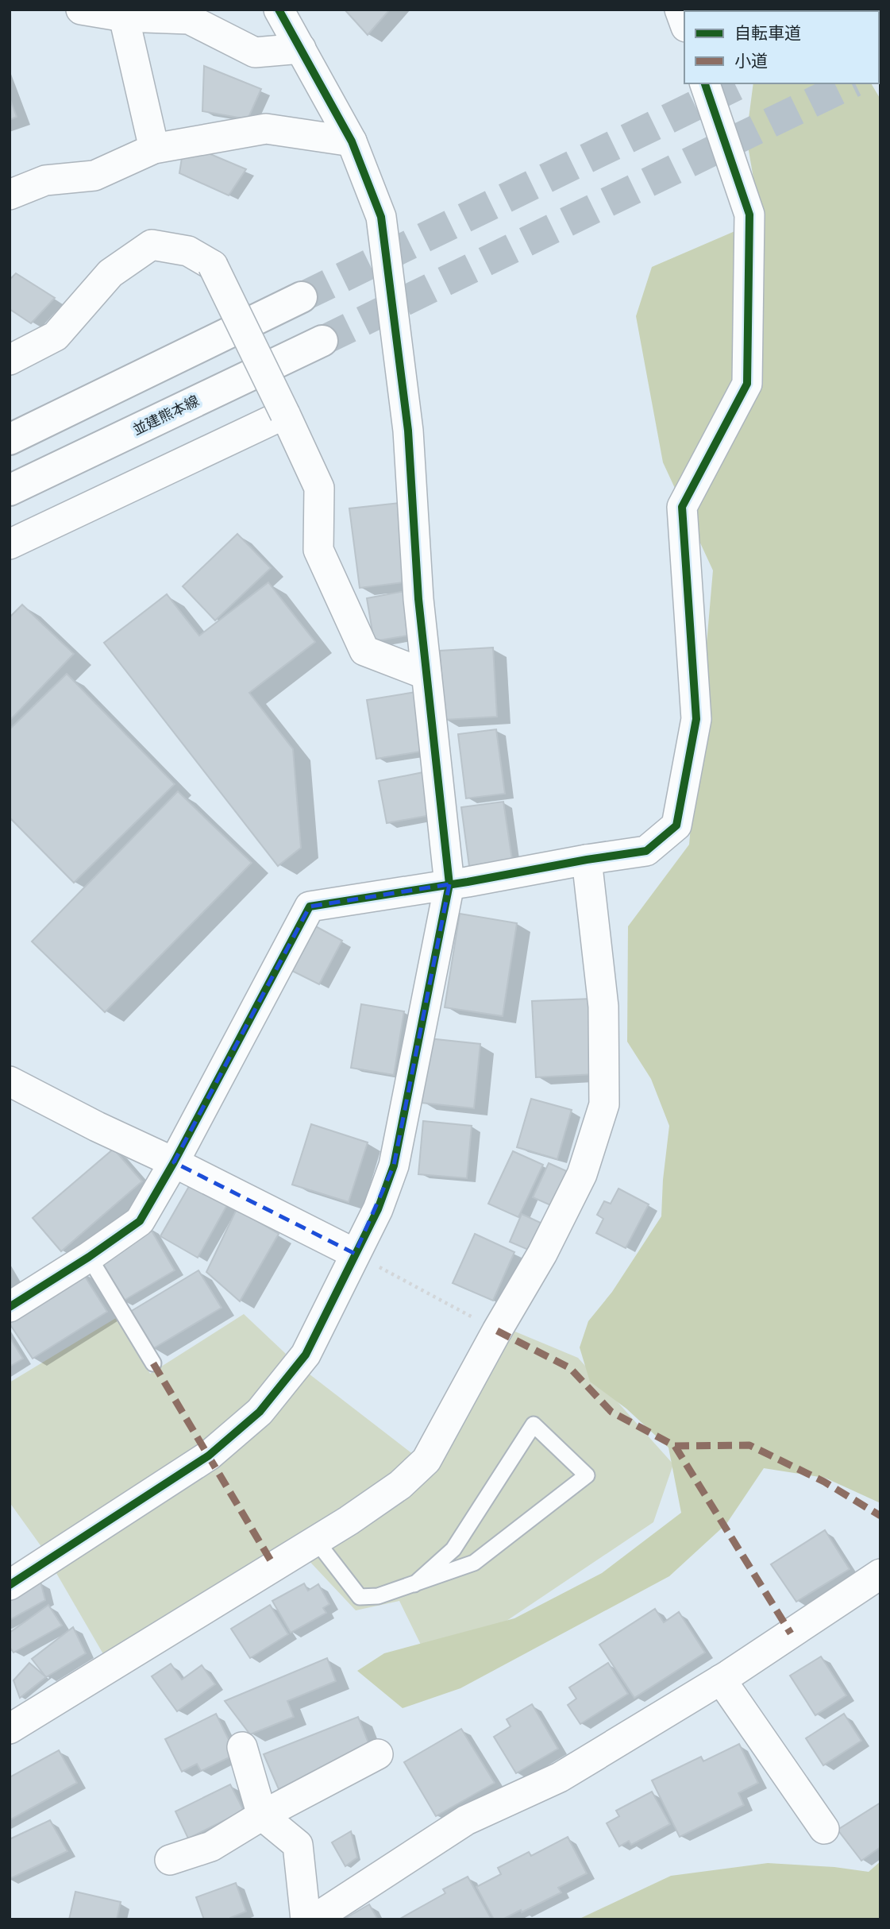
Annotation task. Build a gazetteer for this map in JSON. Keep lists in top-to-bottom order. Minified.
{"streets":{"main road":["並建熊本線"]},"legend":["自転車道","小道"]}
